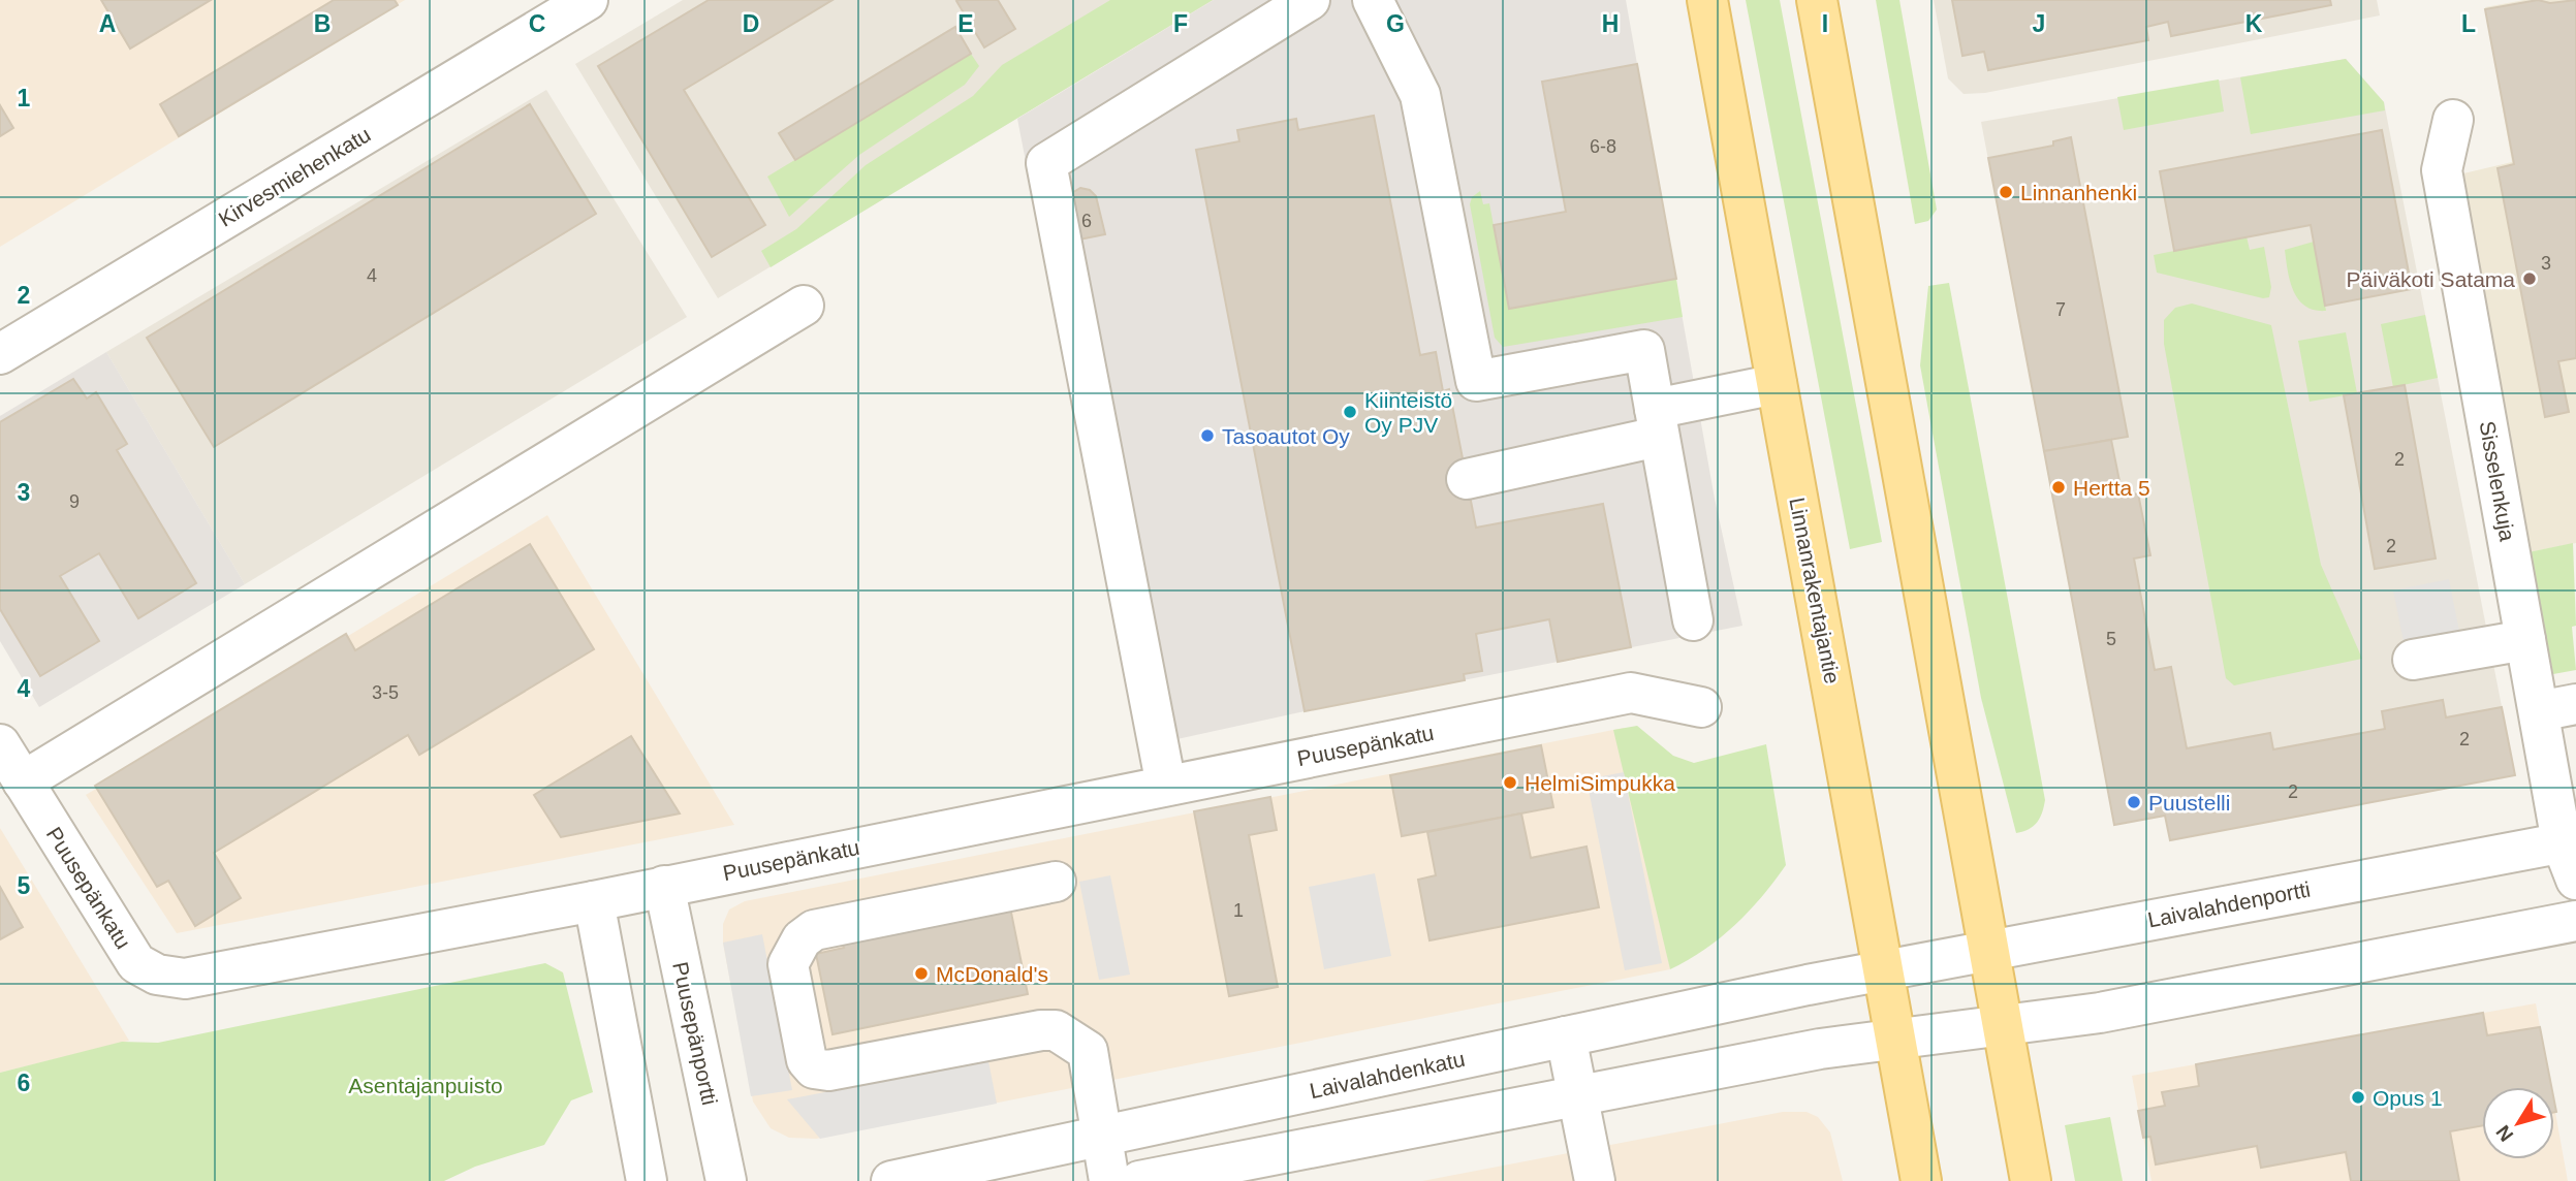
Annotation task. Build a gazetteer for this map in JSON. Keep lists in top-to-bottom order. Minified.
{"streets":{"main road":["Linnanrakentajantie"],"street":["Kirvesmiehenkatu","Sisselenkuja","Puusepänkatu","Laivalahdenportti","Puusepänportti","Laivalahdenkatu"]},"crossings":[["Sisselenkuja","Laivalahdenportti"],["Linnanrakentajantie","Laivalahdenportti"],["Linnanrakentajantie","Laivalahdenkatu"],["Puusepänkatu","Puusepänportti"],["Laivalahdenportti","Laivalahdenkatu"]],"parks":["Asentajanpuisto"],"places":["Linnanhenki","Päiväkoti Satama","Kiinteistö Oy PJV","Tasoautot Oy","Hertta 5","HelmiSimpukka","Puustelli","McDonald's","Opus 1"],"house_numbers":["6-8","6","3","4","7","2","9","2","5","3-5","2","2","1"],"north":"bottom left","grid":{"columns":["A","B","C","D","E","F","G","H","I","J","K","L"],"rows":["1","2","3","4","5","6"]}}
